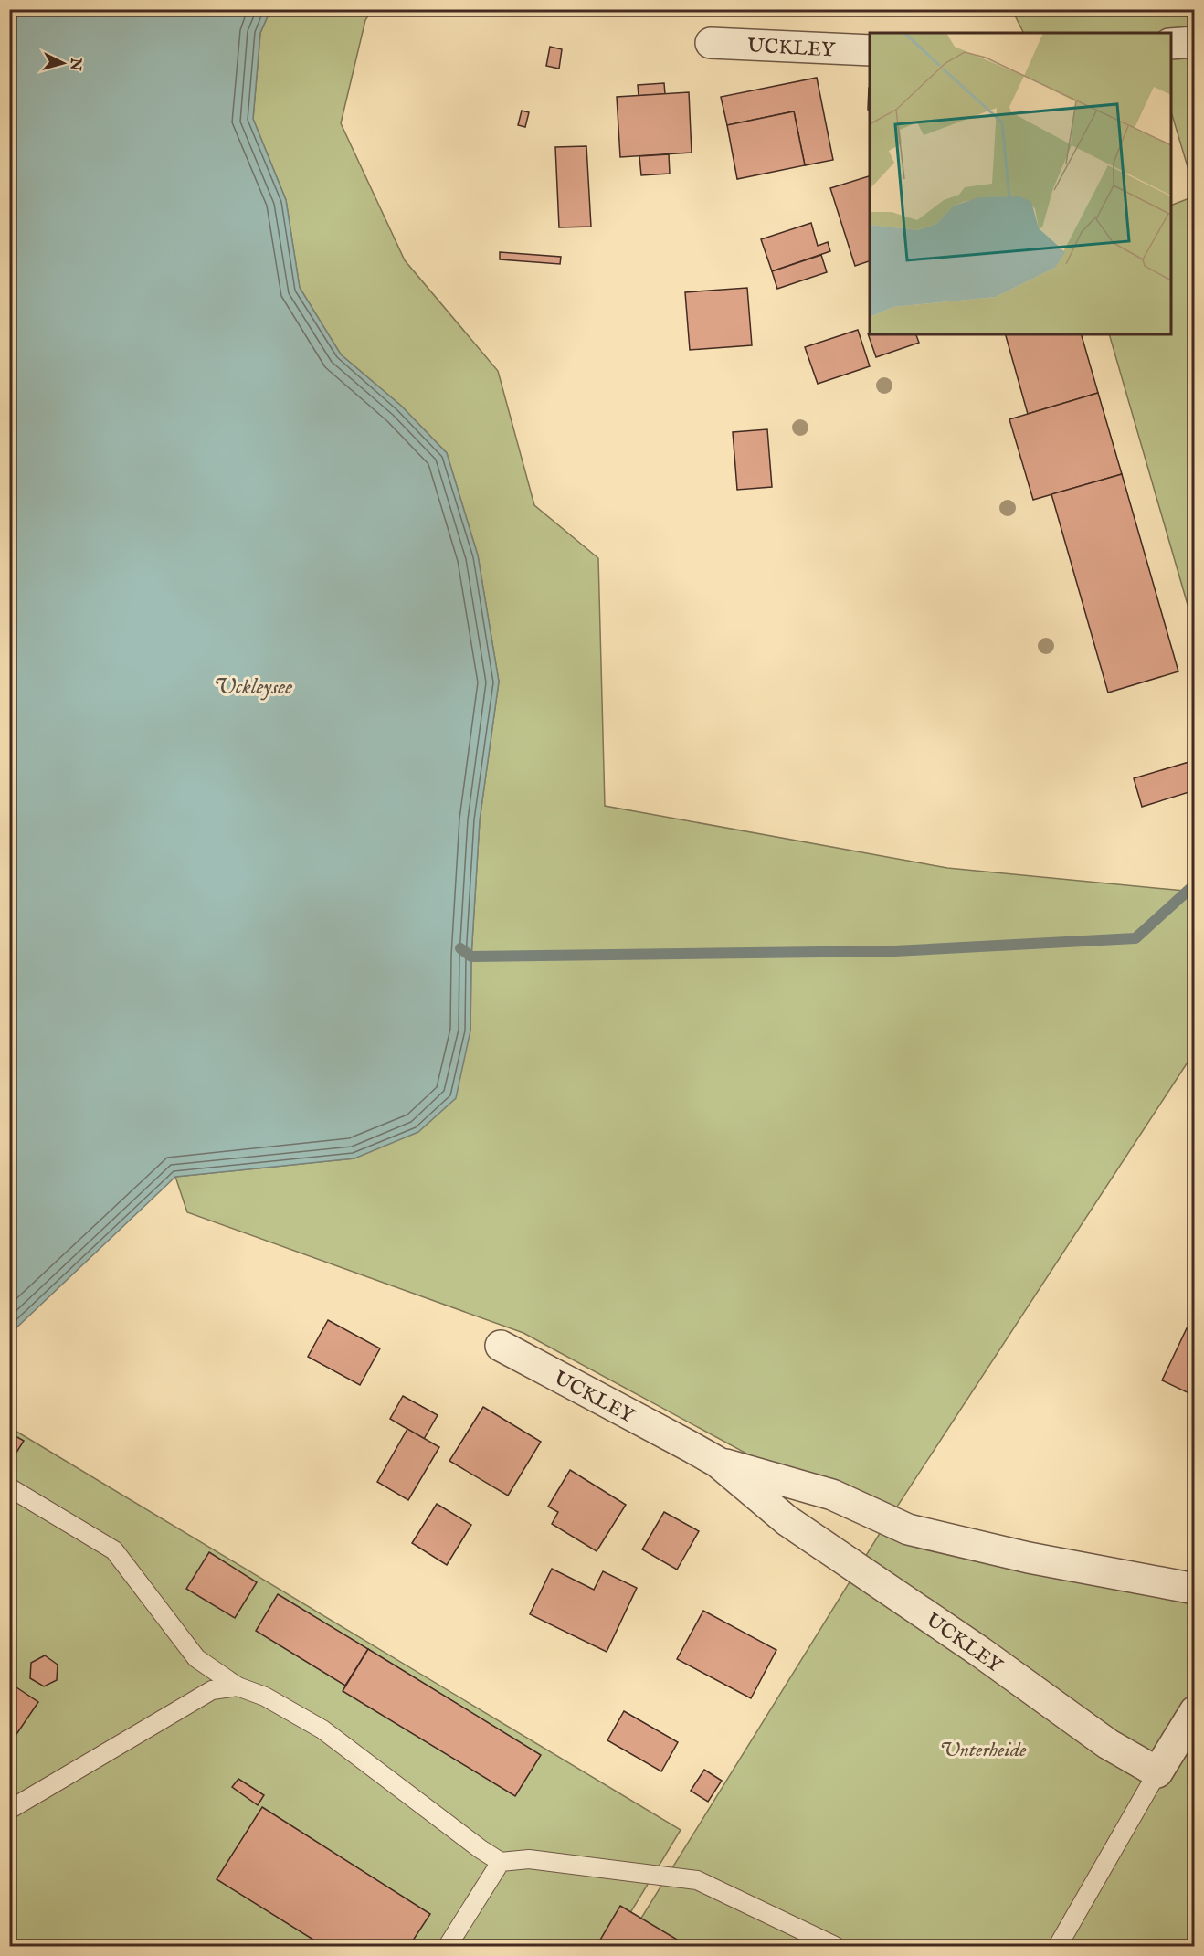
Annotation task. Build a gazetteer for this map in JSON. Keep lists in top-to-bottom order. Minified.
{"streets":{"street":["UCKLEY"]},"water":["Uckleysee"],"parks":["Unterheide"],"north":"right"}
